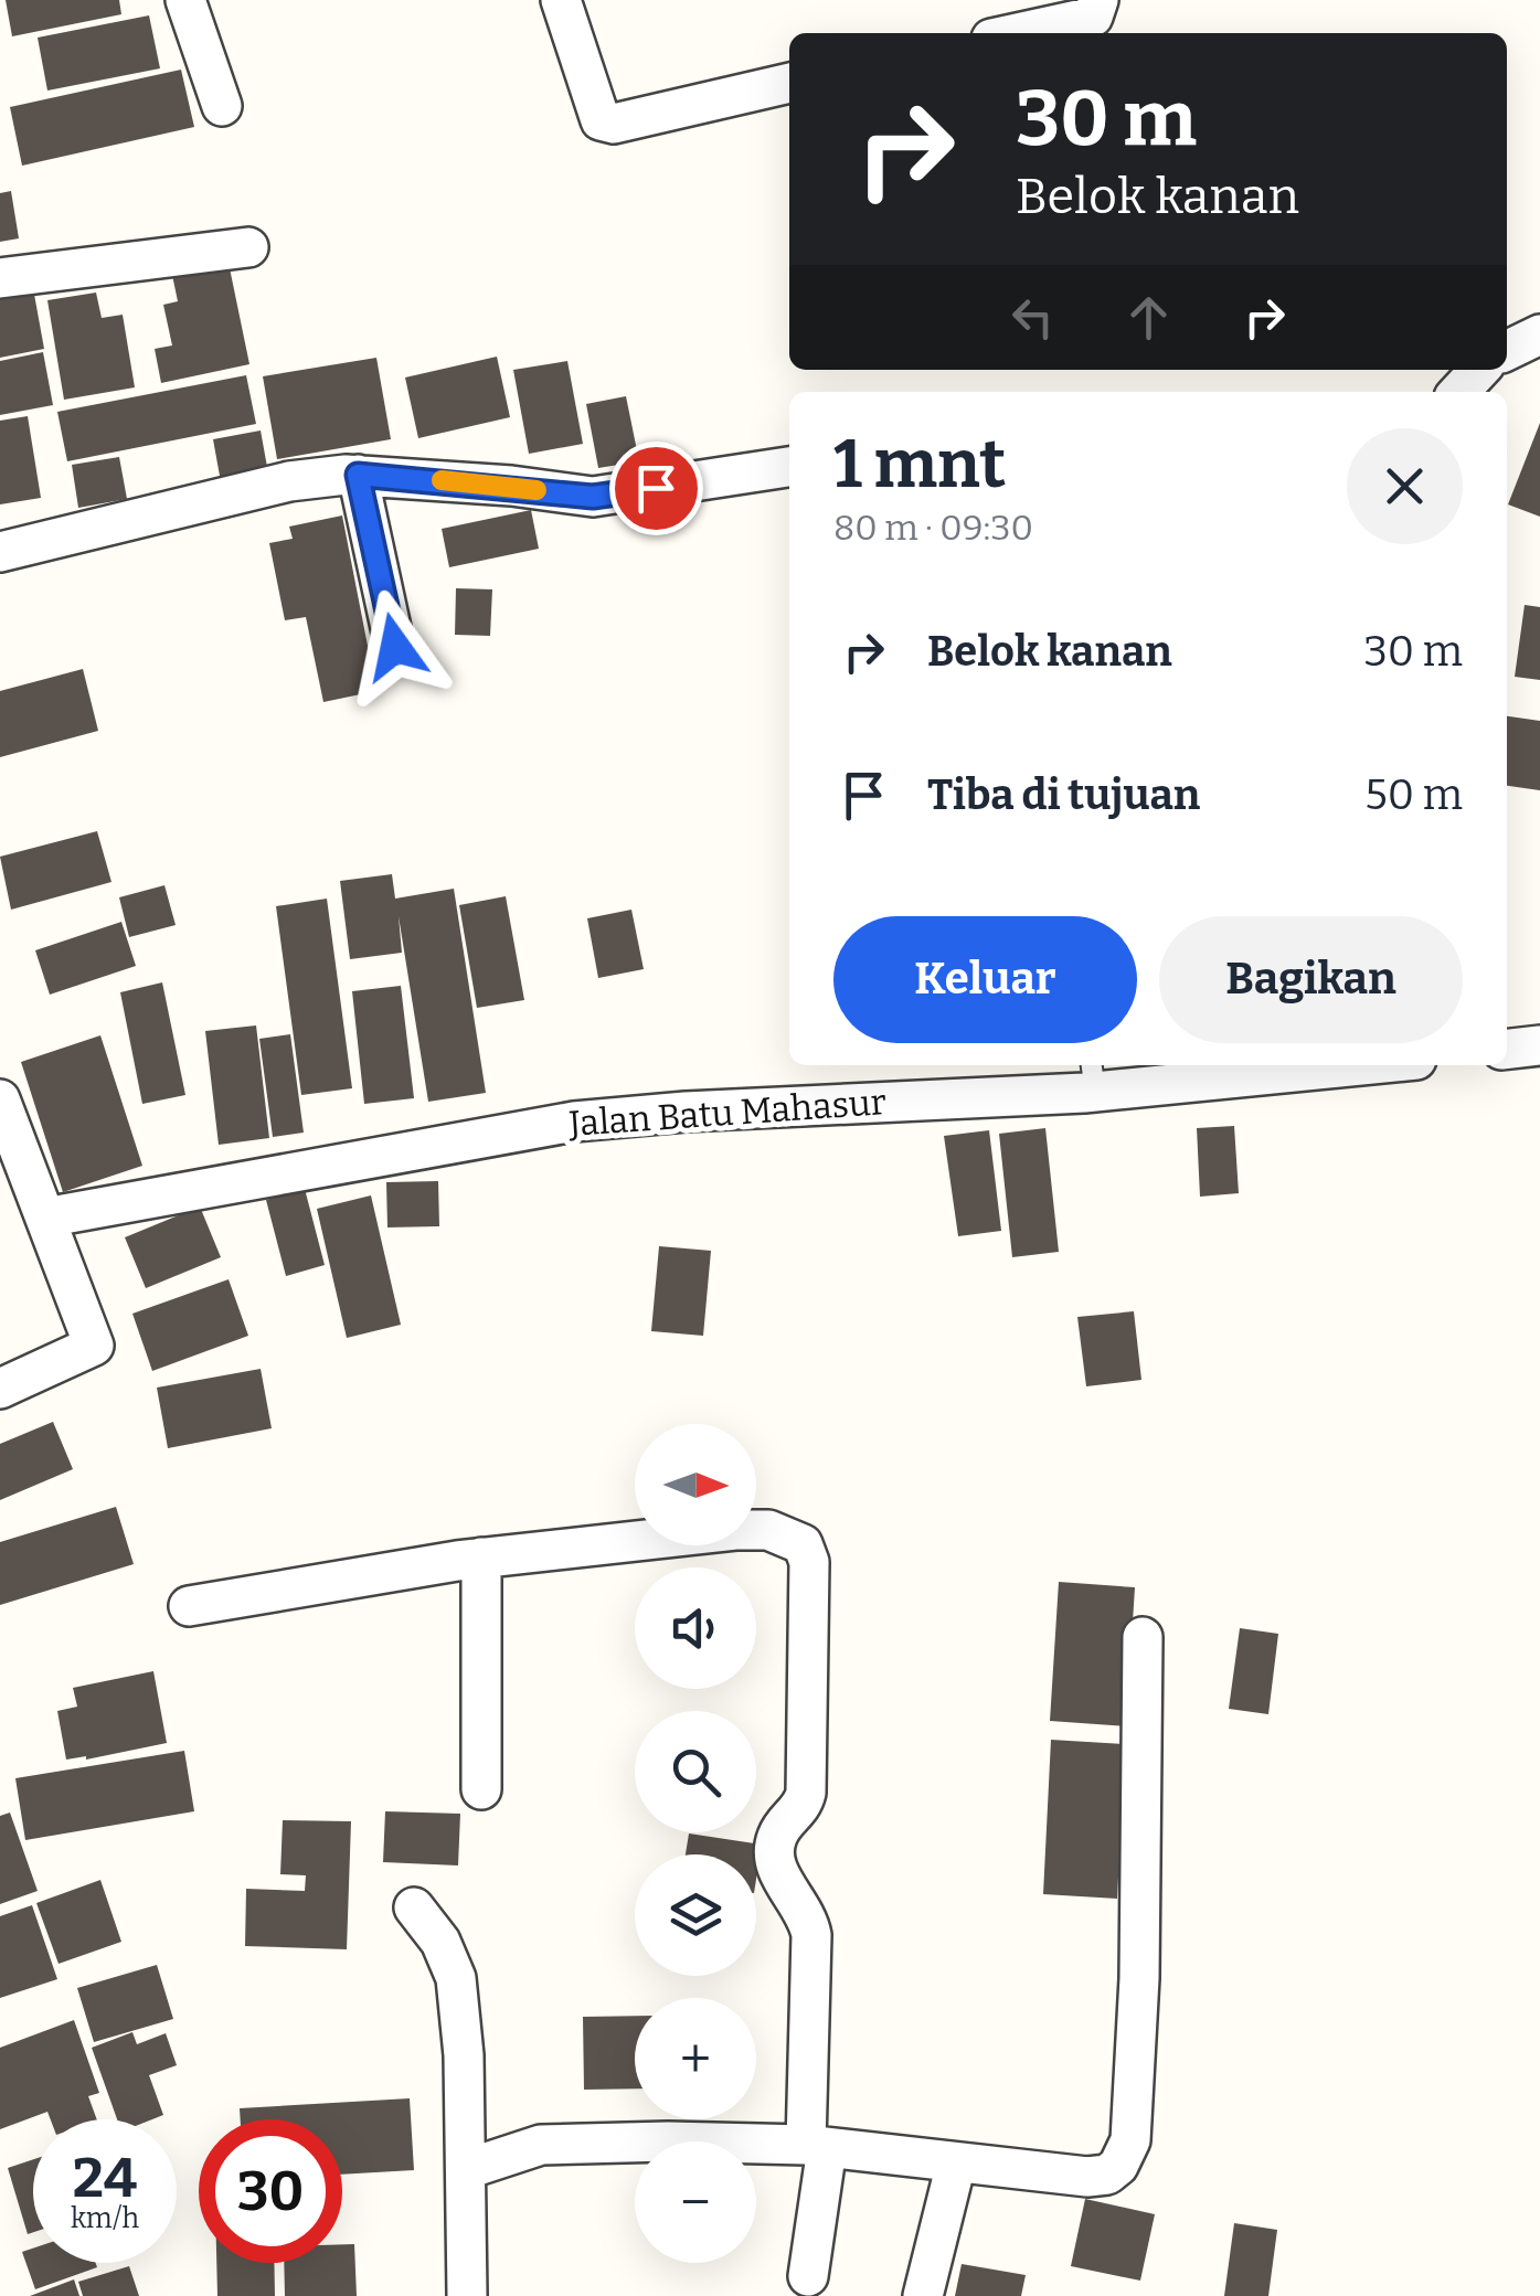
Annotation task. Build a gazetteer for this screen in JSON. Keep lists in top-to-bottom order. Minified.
{"streets":{"street":["Jalan Batu Mahasur"]},"north":"right","page":{"turn":["30 m","Belok kanan"],"heading":["1 mnt","80 m · 09:30"],"list":[{"name":"Belok kanan","value":"30 m"},{"name":"Tiba di tujuan","value":"50 m"}],"buttons":["Keluar","Bagikan"],"map_buttons":["+","−"],"speed":"24 km/h","limit":"30"}}
